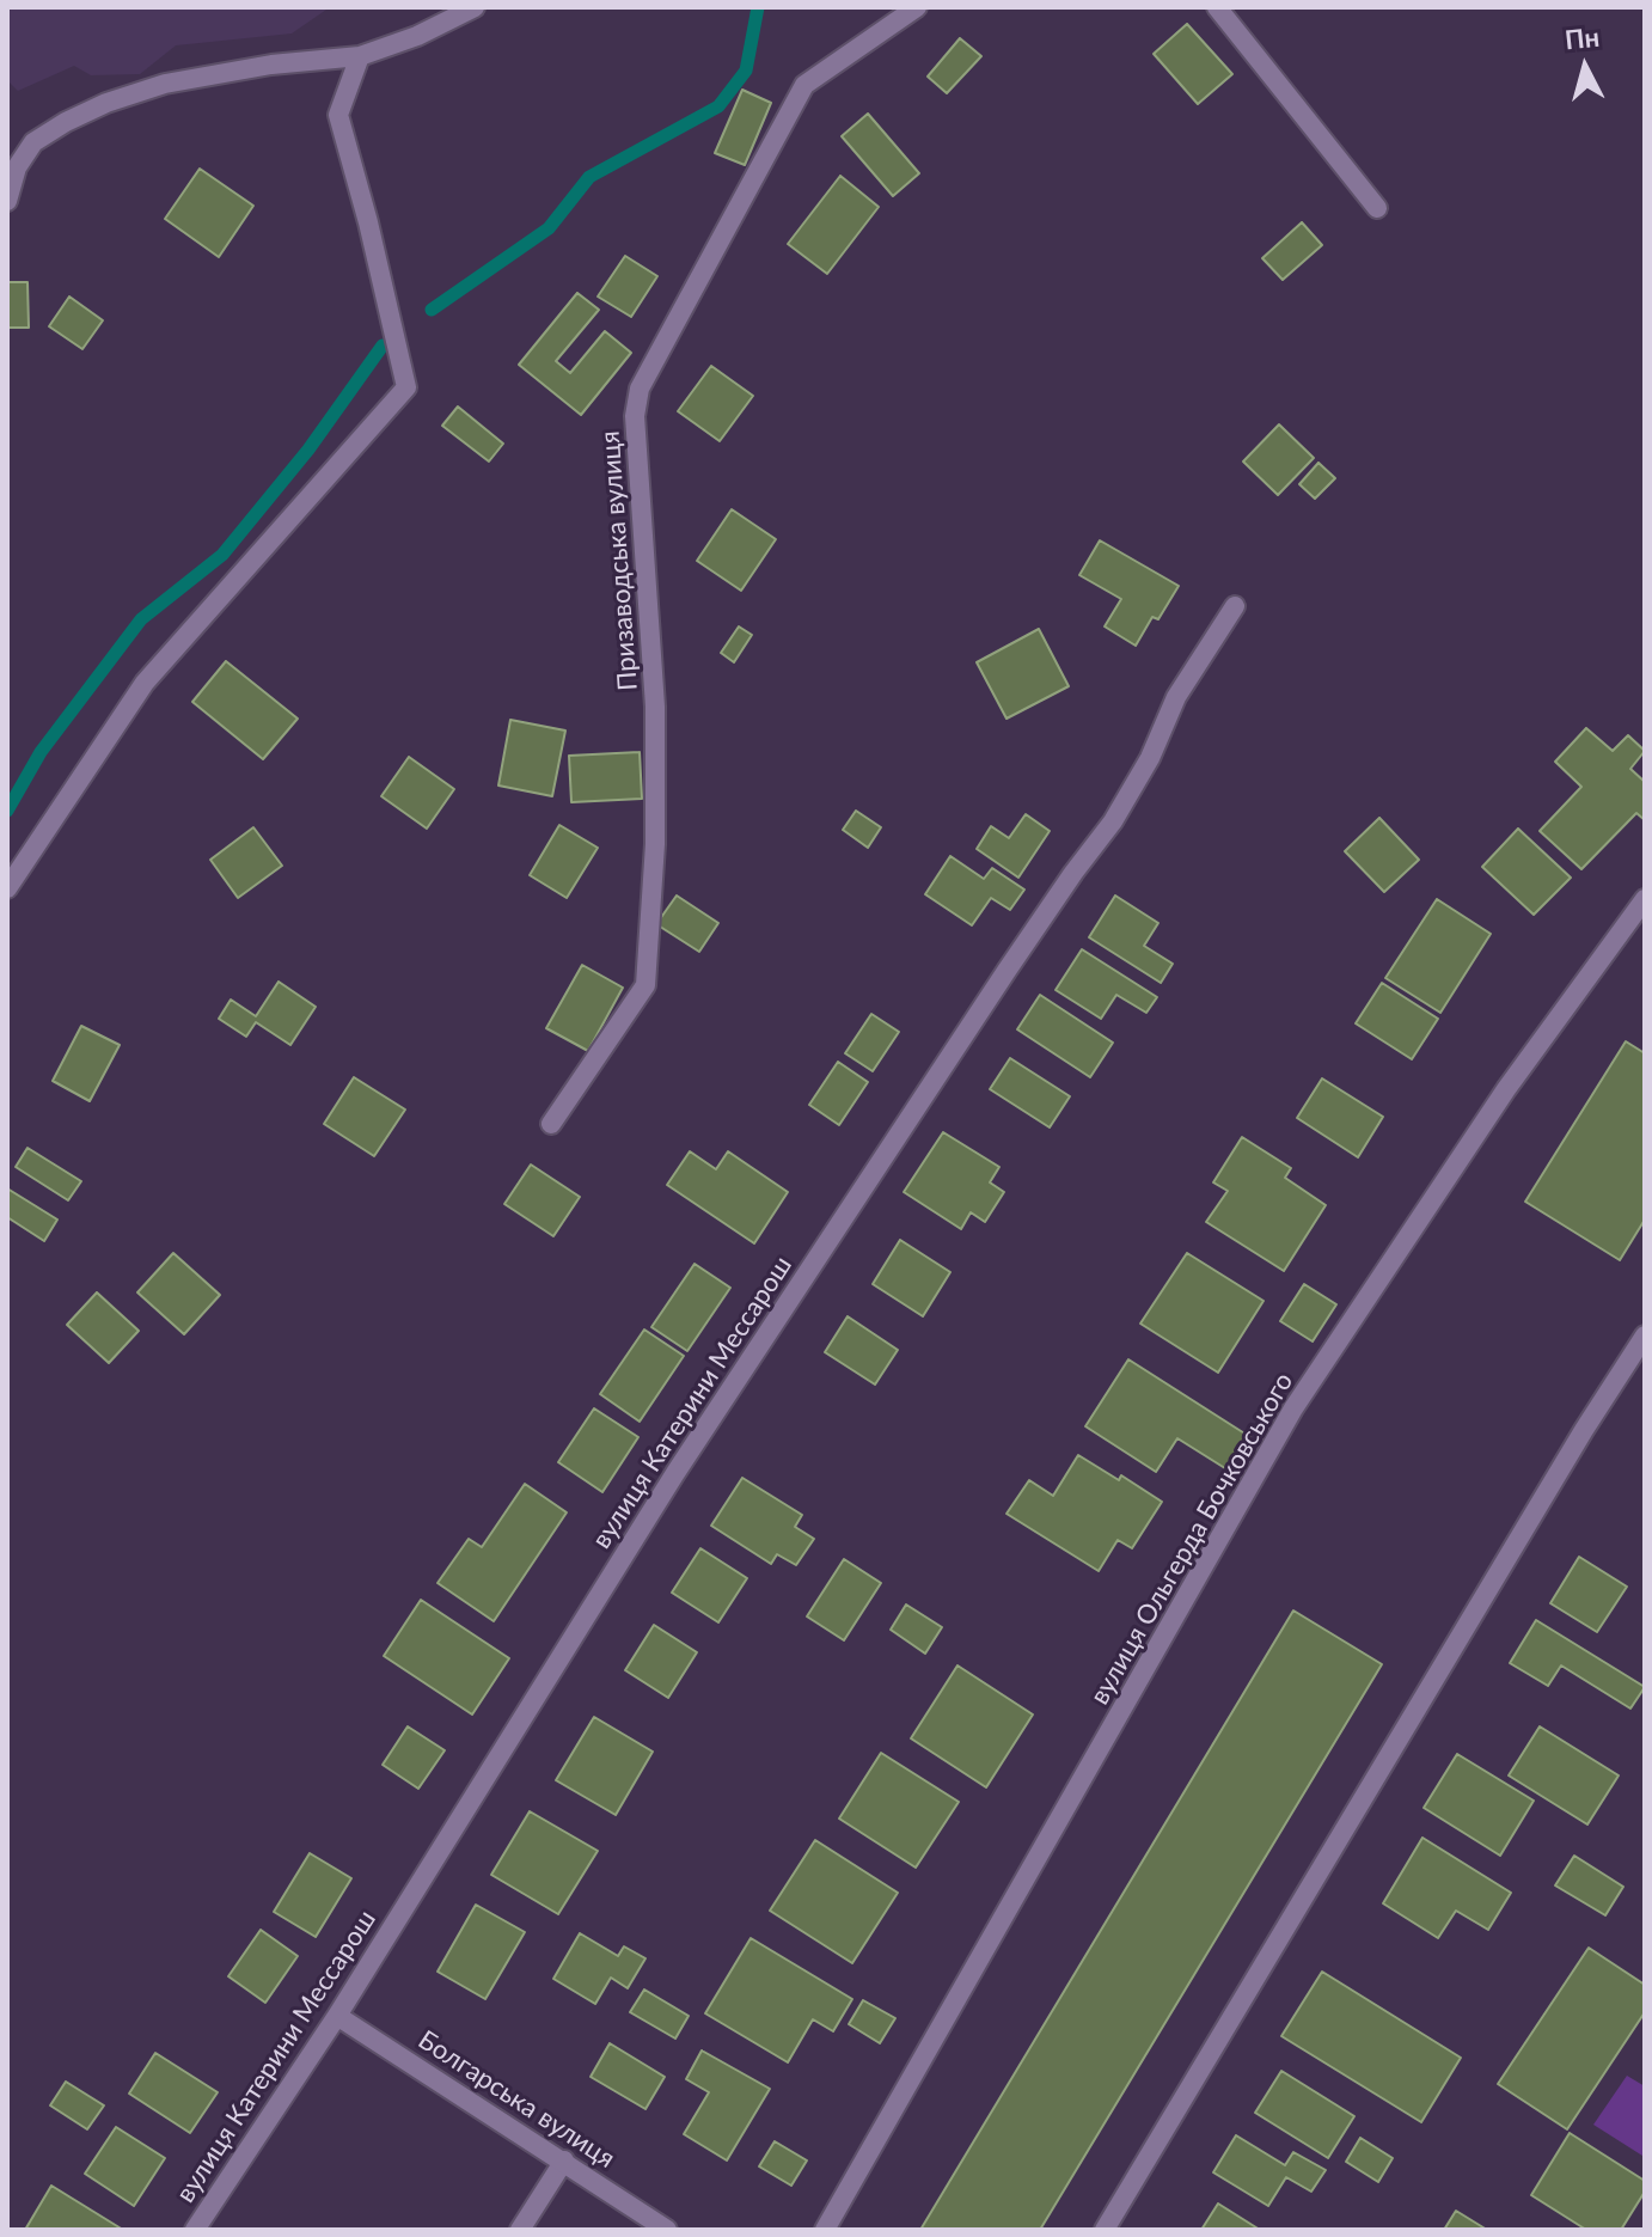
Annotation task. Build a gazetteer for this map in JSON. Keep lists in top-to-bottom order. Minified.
{"streets":{"street":["Призаводська вулиця","вулиця Катерини Мессарош","вулиця Ольгерда Бочковського","Болгарська вулиця"]},"crossings":[["вулиця Катерини Мессарош","Болгарська вулиця"]],"north":"top"}
